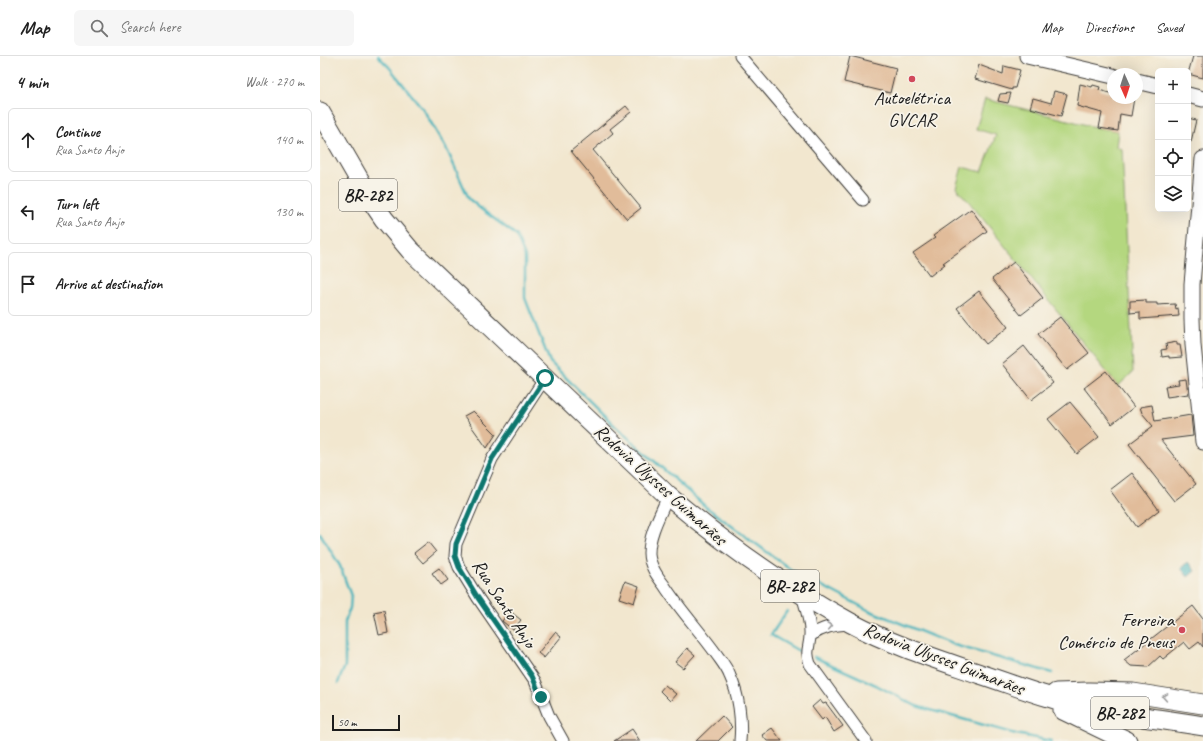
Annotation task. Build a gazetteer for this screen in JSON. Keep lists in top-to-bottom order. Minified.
{"streets":{"highway":["BR-282","Rodovia Ulysses Guimarães"],"street":["Rua Santo Anjo"]},"crossings":[["Rodovia Ulysses Guimarães","Rua Santo Anjo"]],"places":["Autoelétrica GVCAR","Ferreira Comércio de Pneus"],"scale_bar":"50 m","north":"bottom","page":{"header":"Map","search":"Search here","nav":["Map","Directions","Saved"],"heading":["4 min","Walk · 270 m"],"map_buttons":["+","−"],"list":[["Continue","Rua Santo Anjo","140 m"],["Turn left","Rua Santo Anjo","130 m"],"Arrive at destination"],"scale":"50 m"}}
